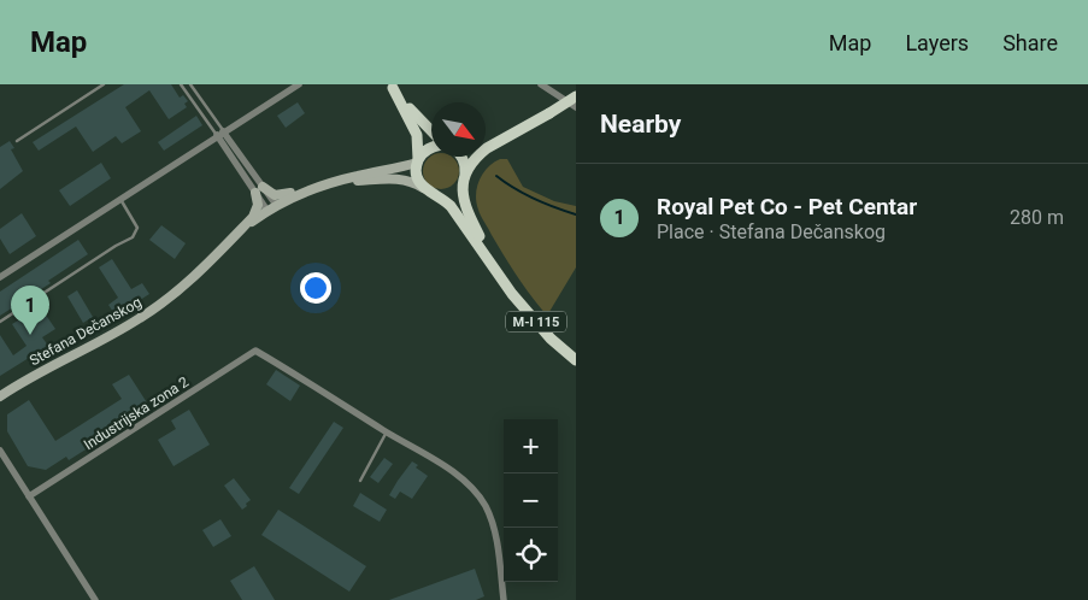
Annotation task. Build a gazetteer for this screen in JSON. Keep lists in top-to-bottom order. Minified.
{"streets":{"main road":["M-I 115","Stefana Dečanskog"],"street":["Industrijska zona 2"]},"north":"bottom right","page":{"header":"Map","nav":["Map","Layers","Share"],"heading":"Nearby","list":[{"mark":"1","name":"Royal Pet Co - Pet Centar","note":"Place · Stefana Dečanskog","value":"280 m"}],"pins":"1","map_buttons":["+","−"]}}
